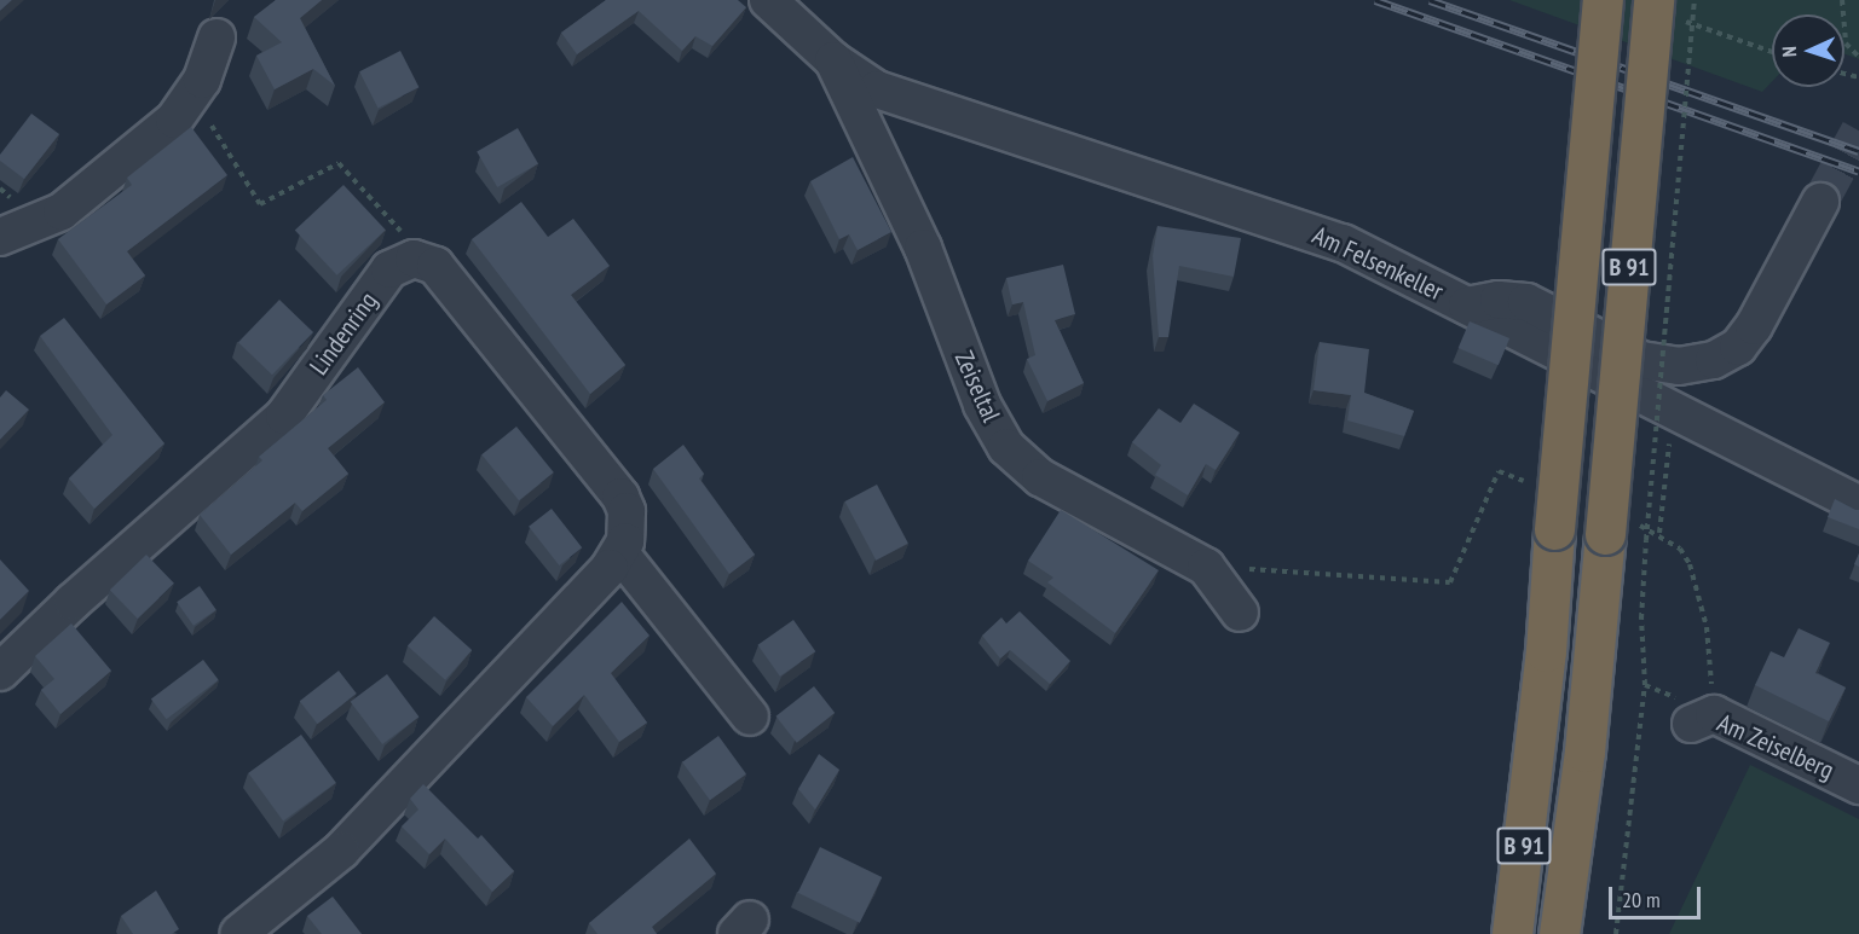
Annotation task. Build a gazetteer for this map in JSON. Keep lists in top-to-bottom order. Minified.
{"streets":{"highway":["B 91"],"street":["Am Felsenkeller","Lindenring","Zeiseltal","Am Zeiselberg"]},"crossings":[["Am Felsenkeller","Zeiseltal"]],"scale_bar":"20 m","north":"left"}
